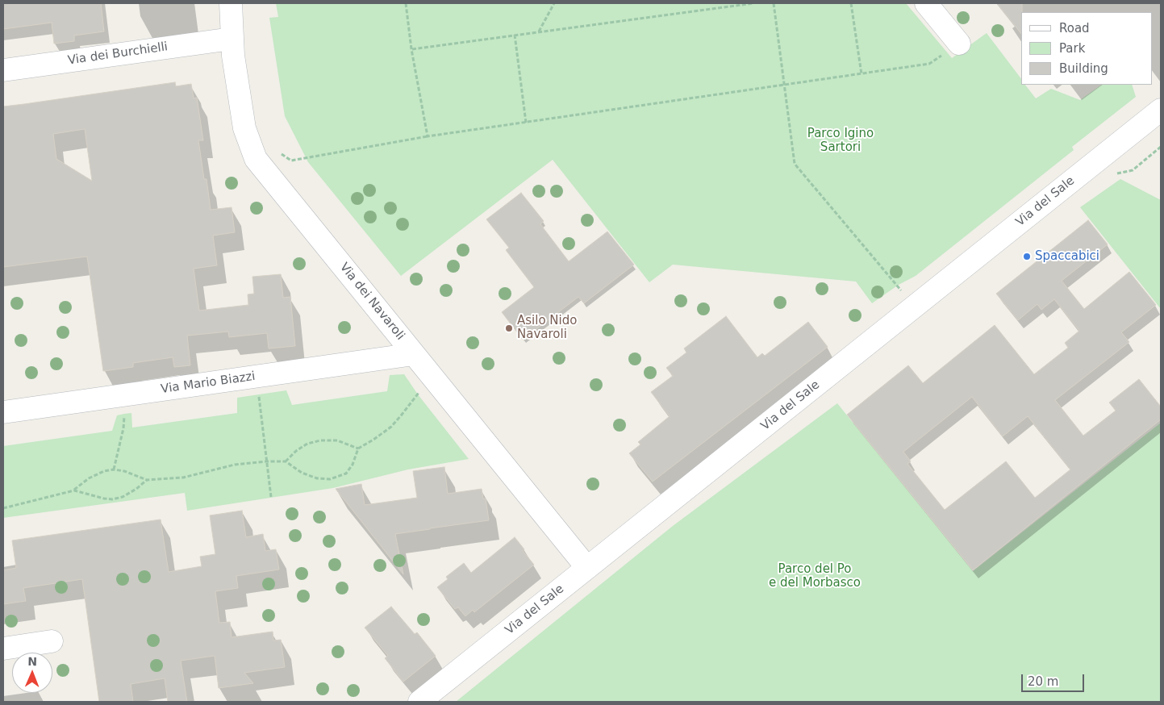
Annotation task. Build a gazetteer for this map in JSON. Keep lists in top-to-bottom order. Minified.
{"streets":{"street":["Via dei Burchielli","Via del Sale","Via dei Navaroli","Via Mario Biazzi"]},"crossings":[["Via dei Burchielli","Via dei Navaroli"],["Via del Sale","Via dei Navaroli"],["Via dei Navaroli","Via Mario Biazzi"]],"parks":["Parco Igino Sartori","Parco del Po e del Morbasco"],"places":["Spaccabici","Asilo Nido Navaroli"],"legend":["Road","Park","Building"],"scale_bar":"20 m","north":"top"}
